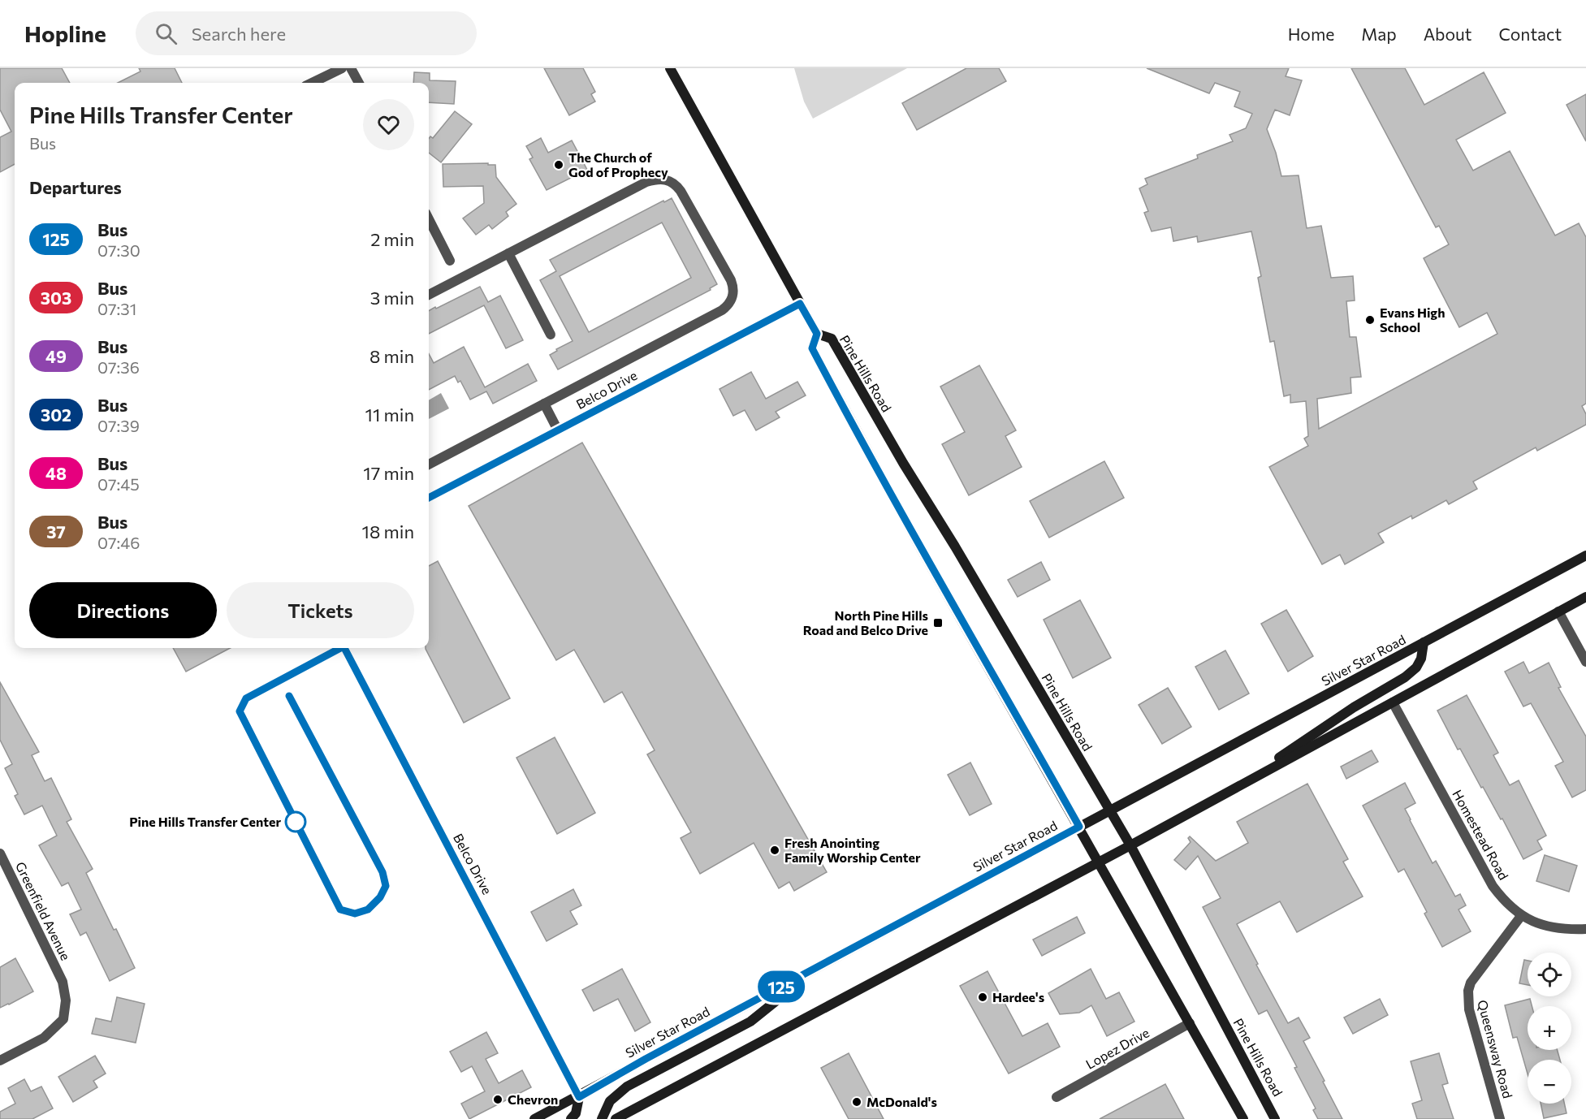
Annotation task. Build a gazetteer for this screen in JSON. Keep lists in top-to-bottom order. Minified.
{"streets":{"main road":["Pine Hills Road","Silver Star Road"],"street":["Belco Drive","Homestead Road","Greenfield Avenue","Lopez Drive","Queensway Road"]},"crossings":[["Pine Hills Road","Belco Drive"],["Pine Hills Road","Silver Star Road"],["Belco Drive","Silver Star Road"],["Homestead Road","Queensway Road"]],"places":{"other":["The Church of God of Prophecy","Evans High School","Pine Hills Transfer Center","Fresh Anointing Family Worship Center","Hardee's","Chevron","McDonald's"],"transit":["North Pine Hills Road and Belco Drive"]},"lines":["bus line 125"],"page":{"header":"Hopline","search":"Search here","nav":["Home","Map","About","Contact"],"on_map":"125","heading":[["Pine Hills Transfer Center","Bus"],"Departures"],"list":[{"mark":"125","name":"Bus","note":"07:30","value":"2 min"},{"mark":"303","name":"Bus","note":"07:31","value":"3 min"},{"mark":"49","name":"Bus","note":"07:36","value":"8 min"},{"mark":"302","name":"Bus","note":"07:39","value":"11 min"},{"mark":"48","name":"Bus","note":"07:45","value":"17 min"},{"mark":"37","name":"Bus","note":"07:46","value":"18 min"}],"buttons":["Directions","Tickets"],"map_buttons":["+","−"]}}
